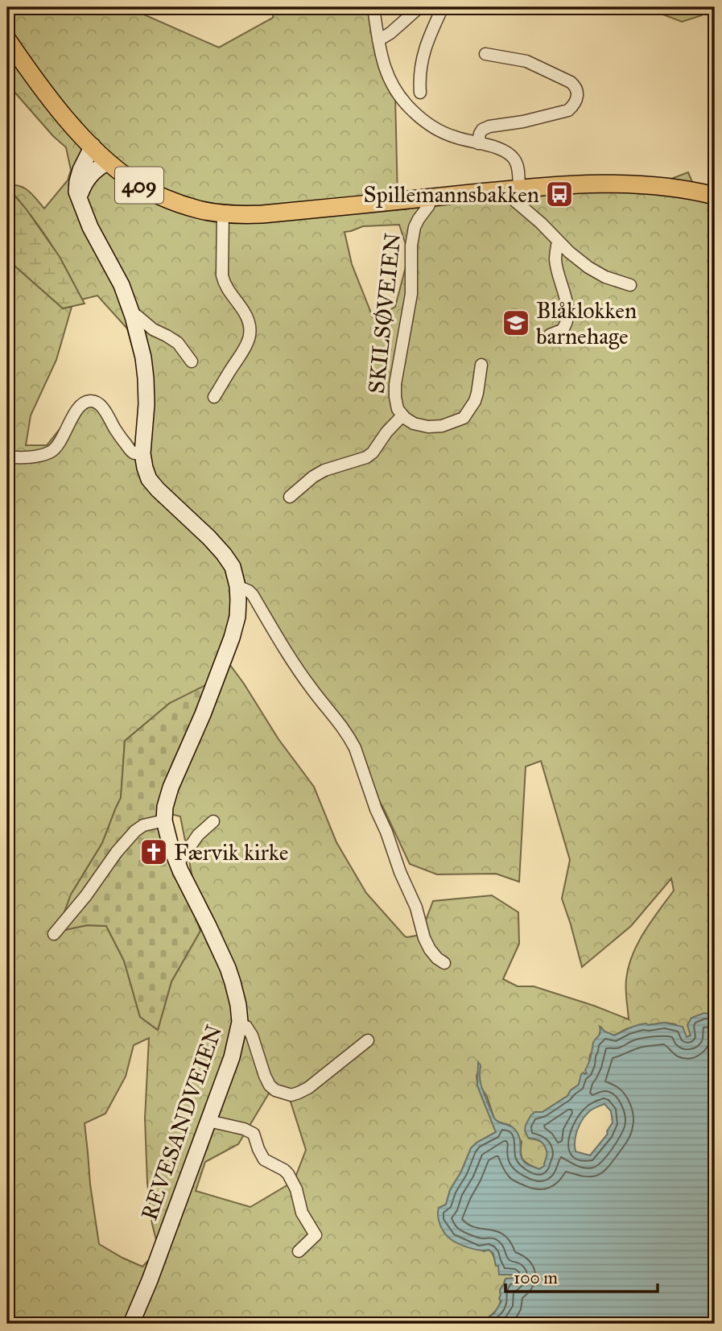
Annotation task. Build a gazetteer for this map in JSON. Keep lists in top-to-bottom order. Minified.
{"streets":{"main road":["409","SKILSØVEIEN","REVESANDVEIEN"]},"crossings":[["SKILSØVEIEN","REVESANDVEIEN"]],"places":{"bus stop":["Spillemannsbakken"],"school or university":["Blåklokken barnehage"],"church":["Færvik kirke"]},"scale_bar":"100 m"}
